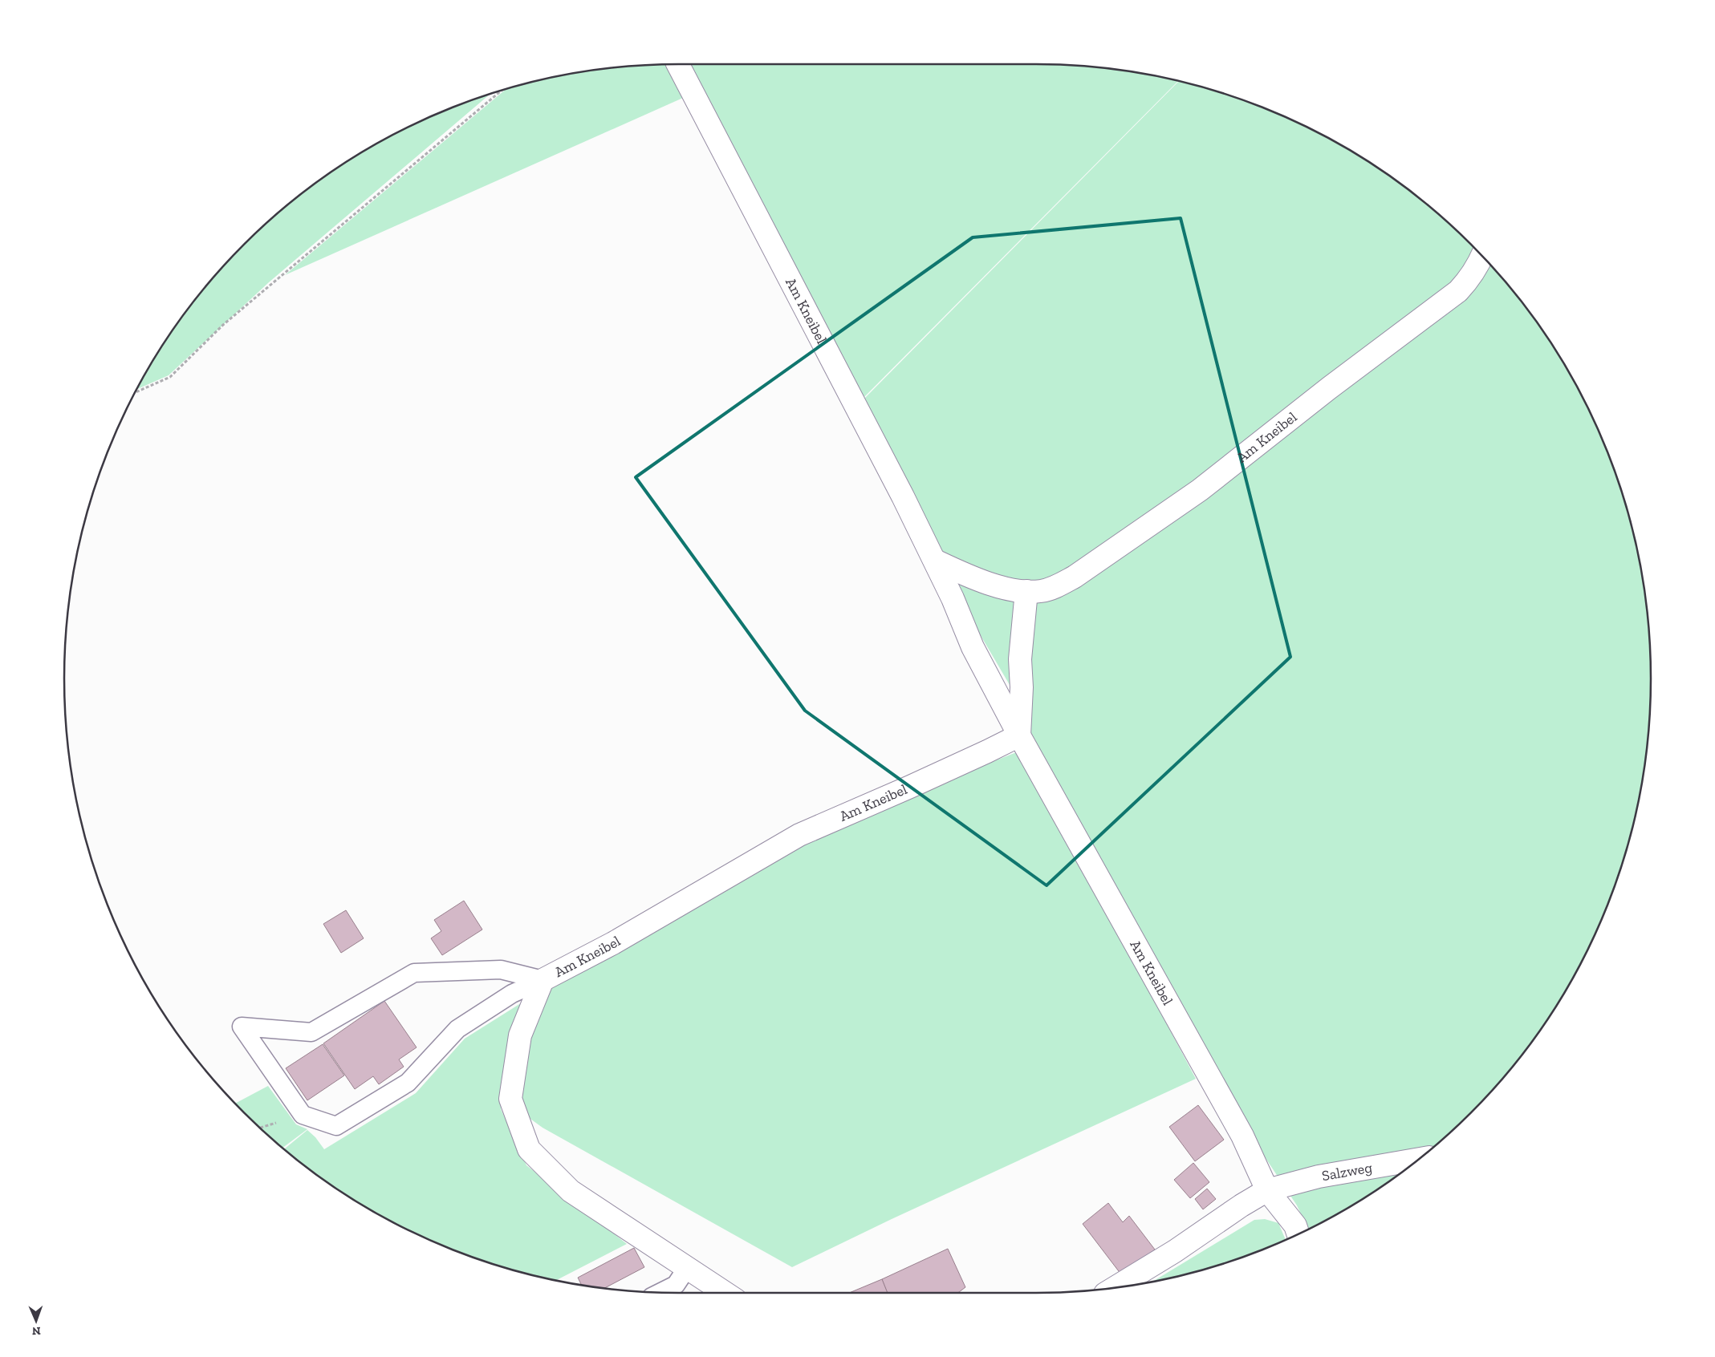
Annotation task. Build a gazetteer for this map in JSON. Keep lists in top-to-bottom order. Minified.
{"streets":{"street":["Am Kneibel","Salzweg"]},"crossings":[["Am Kneibel","Salzweg"]],"north":"bottom"}
